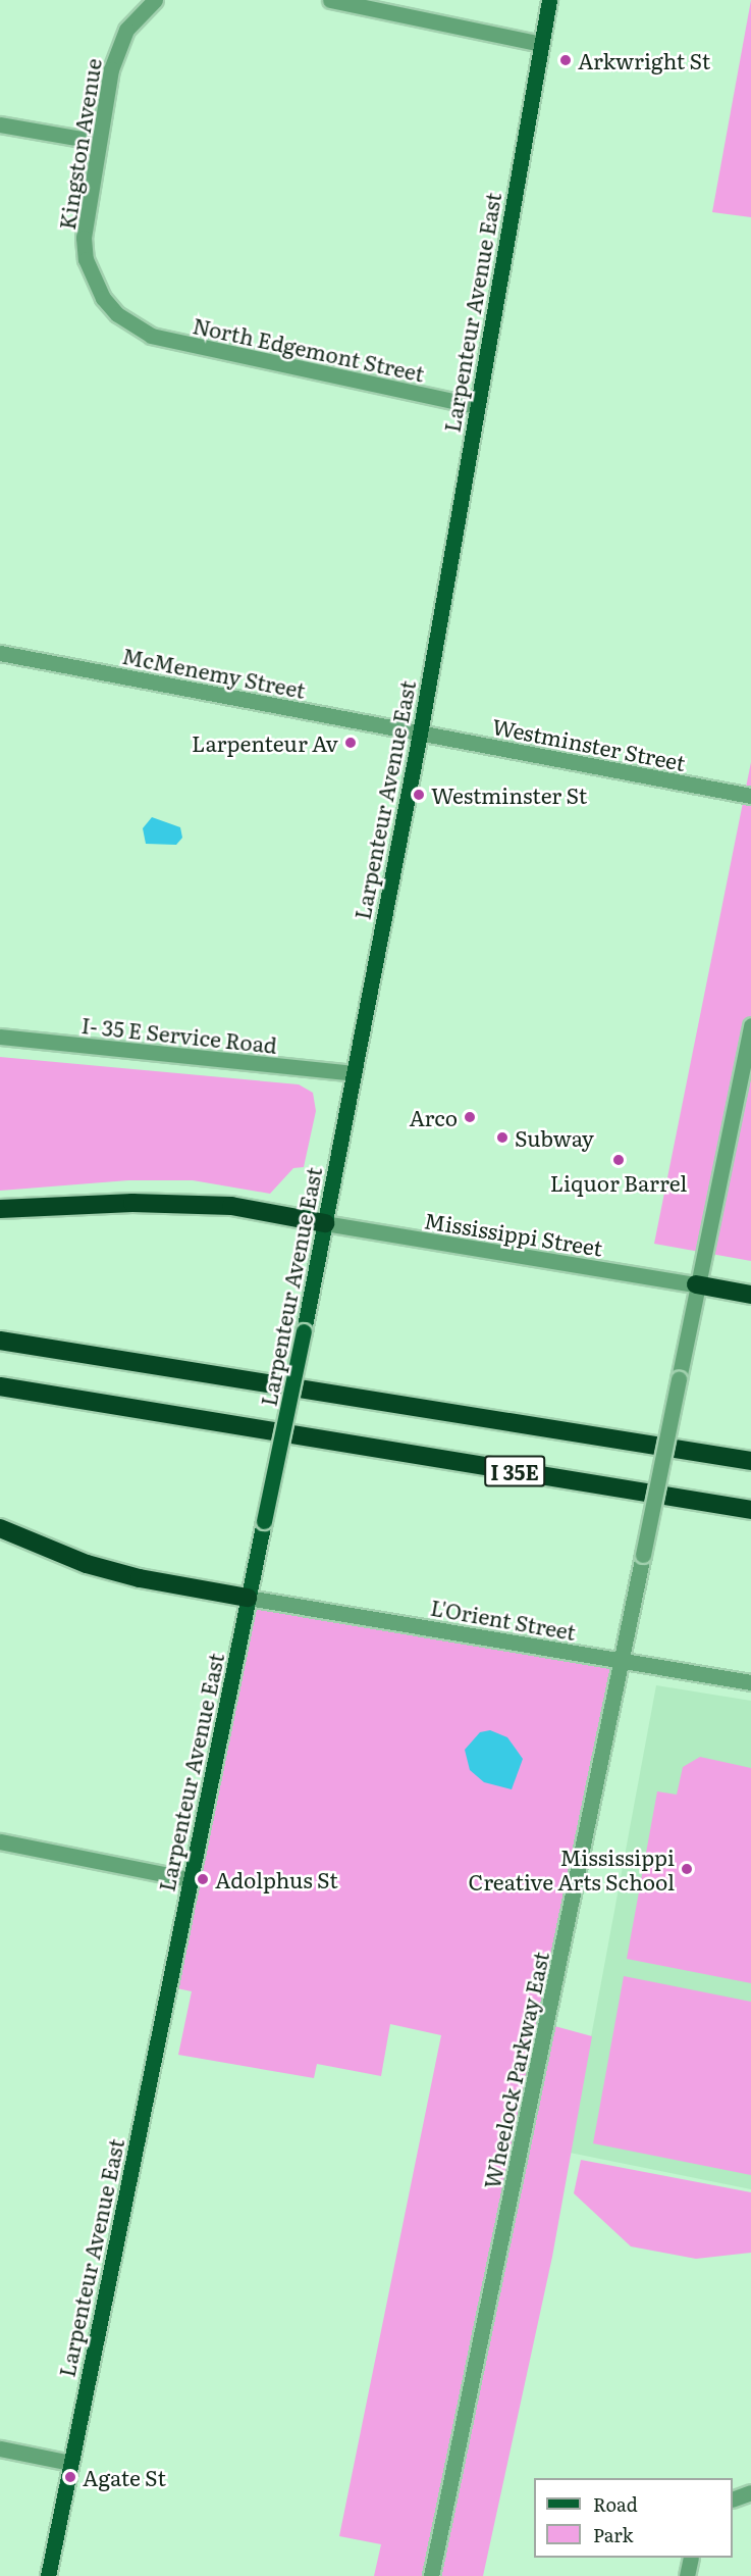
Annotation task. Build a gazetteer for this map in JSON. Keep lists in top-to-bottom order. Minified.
{"streets":{"highway":["I 35E"],"main road":["Larpenteur Avenue East"],"street":["Kingston Avenue","North Edgemont Street","McMenemy Street","Westminster Street","I- 35 E Service Road","Mississippi Street","L'Orient Street","Wheelock Parkway East"]},"crossings":[["Kingston Avenue","North Edgemont Street"],["Larpenteur Avenue East","North Edgemont Street"],["Larpenteur Avenue East","McMenemy Street"],["Larpenteur Avenue East","Westminster Street"],["Larpenteur Avenue East","I- 35 E Service Road"],["Larpenteur Avenue East","Mississippi Street"],["Larpenteur Avenue East","L'Orient Street"],["McMenemy Street","Westminster Street"],["Mississippi Street","Wheelock Parkway East"],["L'Orient Street","Wheelock Parkway East"]],"places":["Arkwright St","Larpenteur Av","Westminster St","Arco","Subway","Liquor Barrel","Mississippi Creative Arts School","Adolphus St","Agate St"],"legend":["Road","Park"]}
